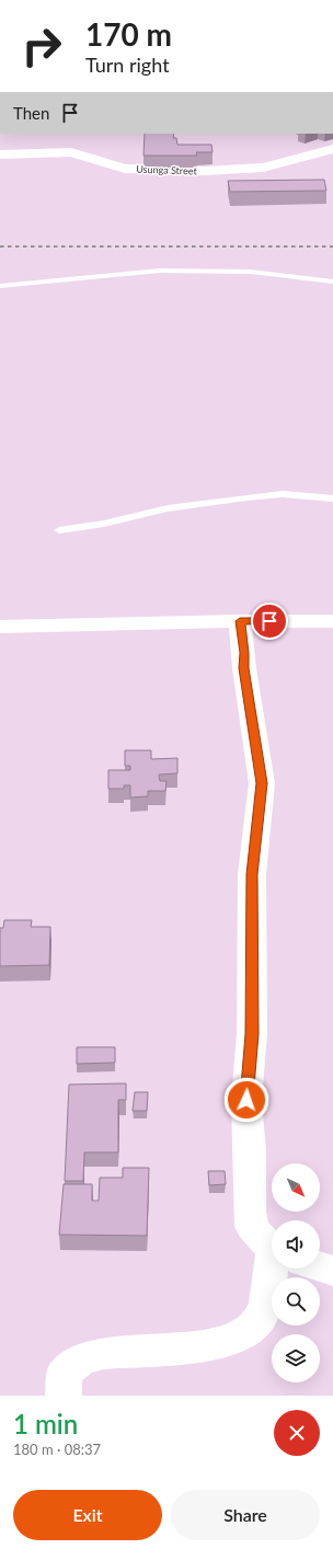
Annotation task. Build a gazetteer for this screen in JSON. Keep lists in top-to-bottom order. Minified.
{"streets":{"street":["Usunga Street"]},"north":"bottom right","page":{"turn":["170 m","Turn right"],"then":"Then","heading":["1 min","180 m · 08:37"],"buttons":["Exit","Share"]}}
